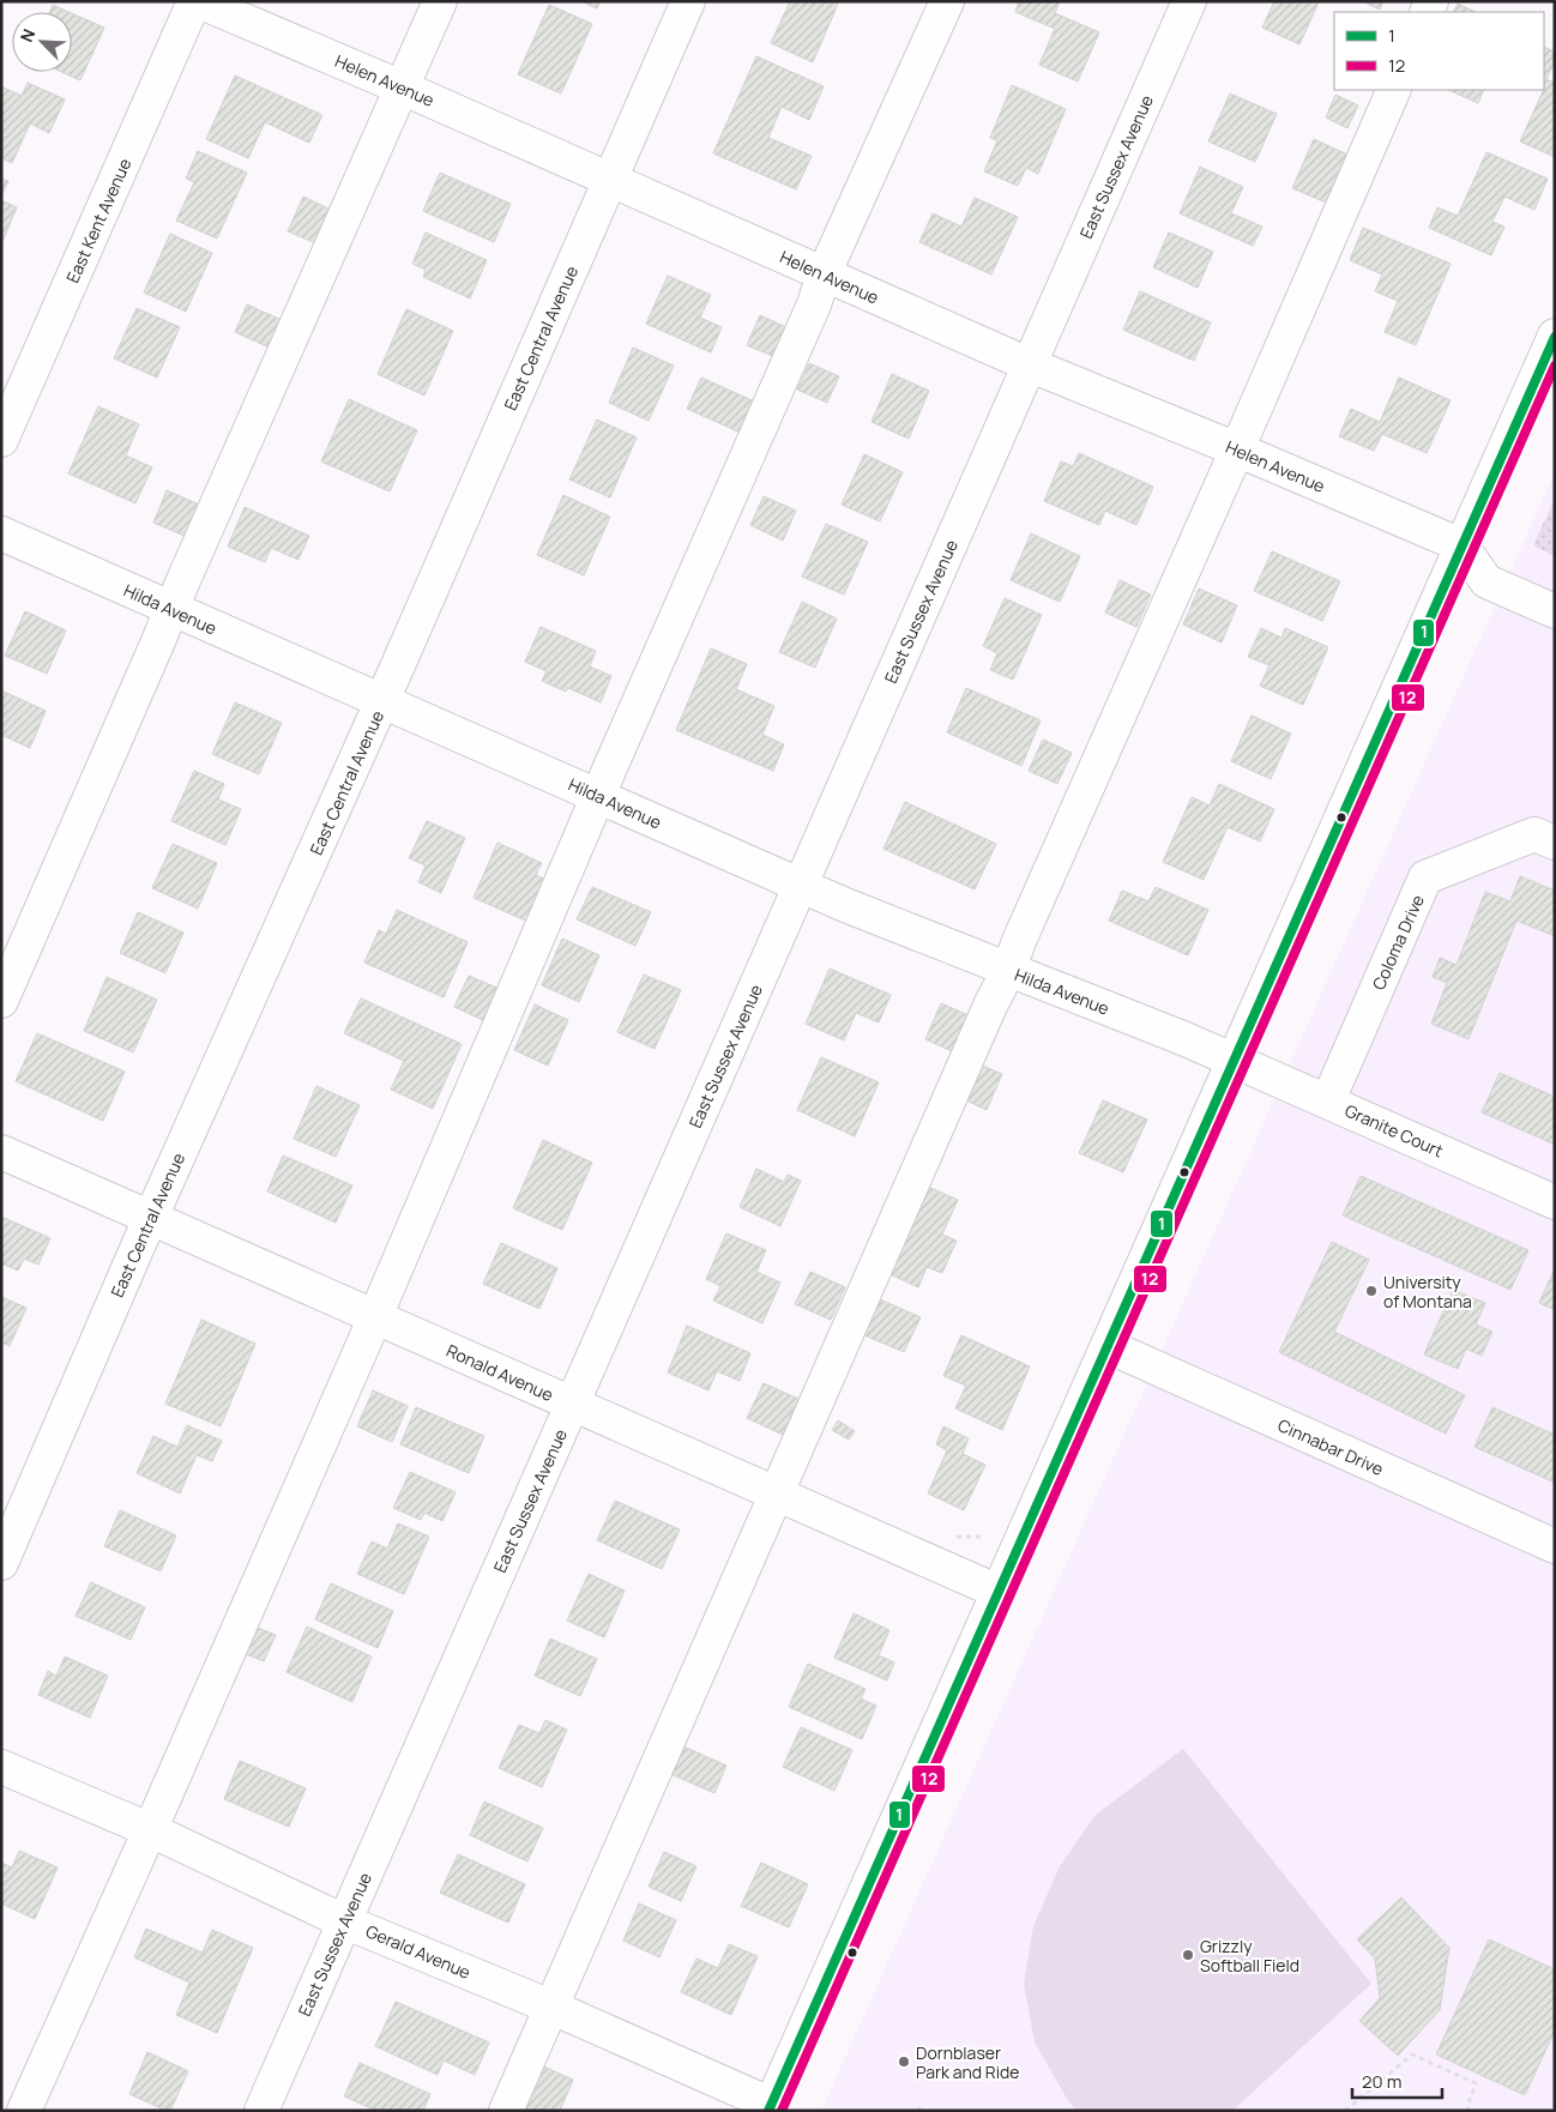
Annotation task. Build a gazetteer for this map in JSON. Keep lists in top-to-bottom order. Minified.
{"streets":{"street":["Helen Avenue","East Sussex Avenue","East Kent Avenue","East Central Avenue","Hilda Avenue","Coloma Drive","Granite Court","Ronald Avenue","Cinnabar Drive","Gerald Avenue"]},"crossings":[["Helen Avenue","East Sussex Avenue"],["Helen Avenue","East Central Avenue"],["East Sussex Avenue","Hilda Avenue"],["East Sussex Avenue","Ronald Avenue"],["East Sussex Avenue","Gerald Avenue"],["East Central Avenue","Hilda Avenue"],["East Central Avenue","Ronald Avenue"],["Hilda Avenue","Granite Court"],["Coloma Drive","Granite Court"]],"places":["University of Montana","Grizzly Softball Field","Dornblaser Park and Ride"],"lines":["transit line 1","transit line 12"],"legend":["1","12"],"scale_bar":"20 m","north":"top left"}
